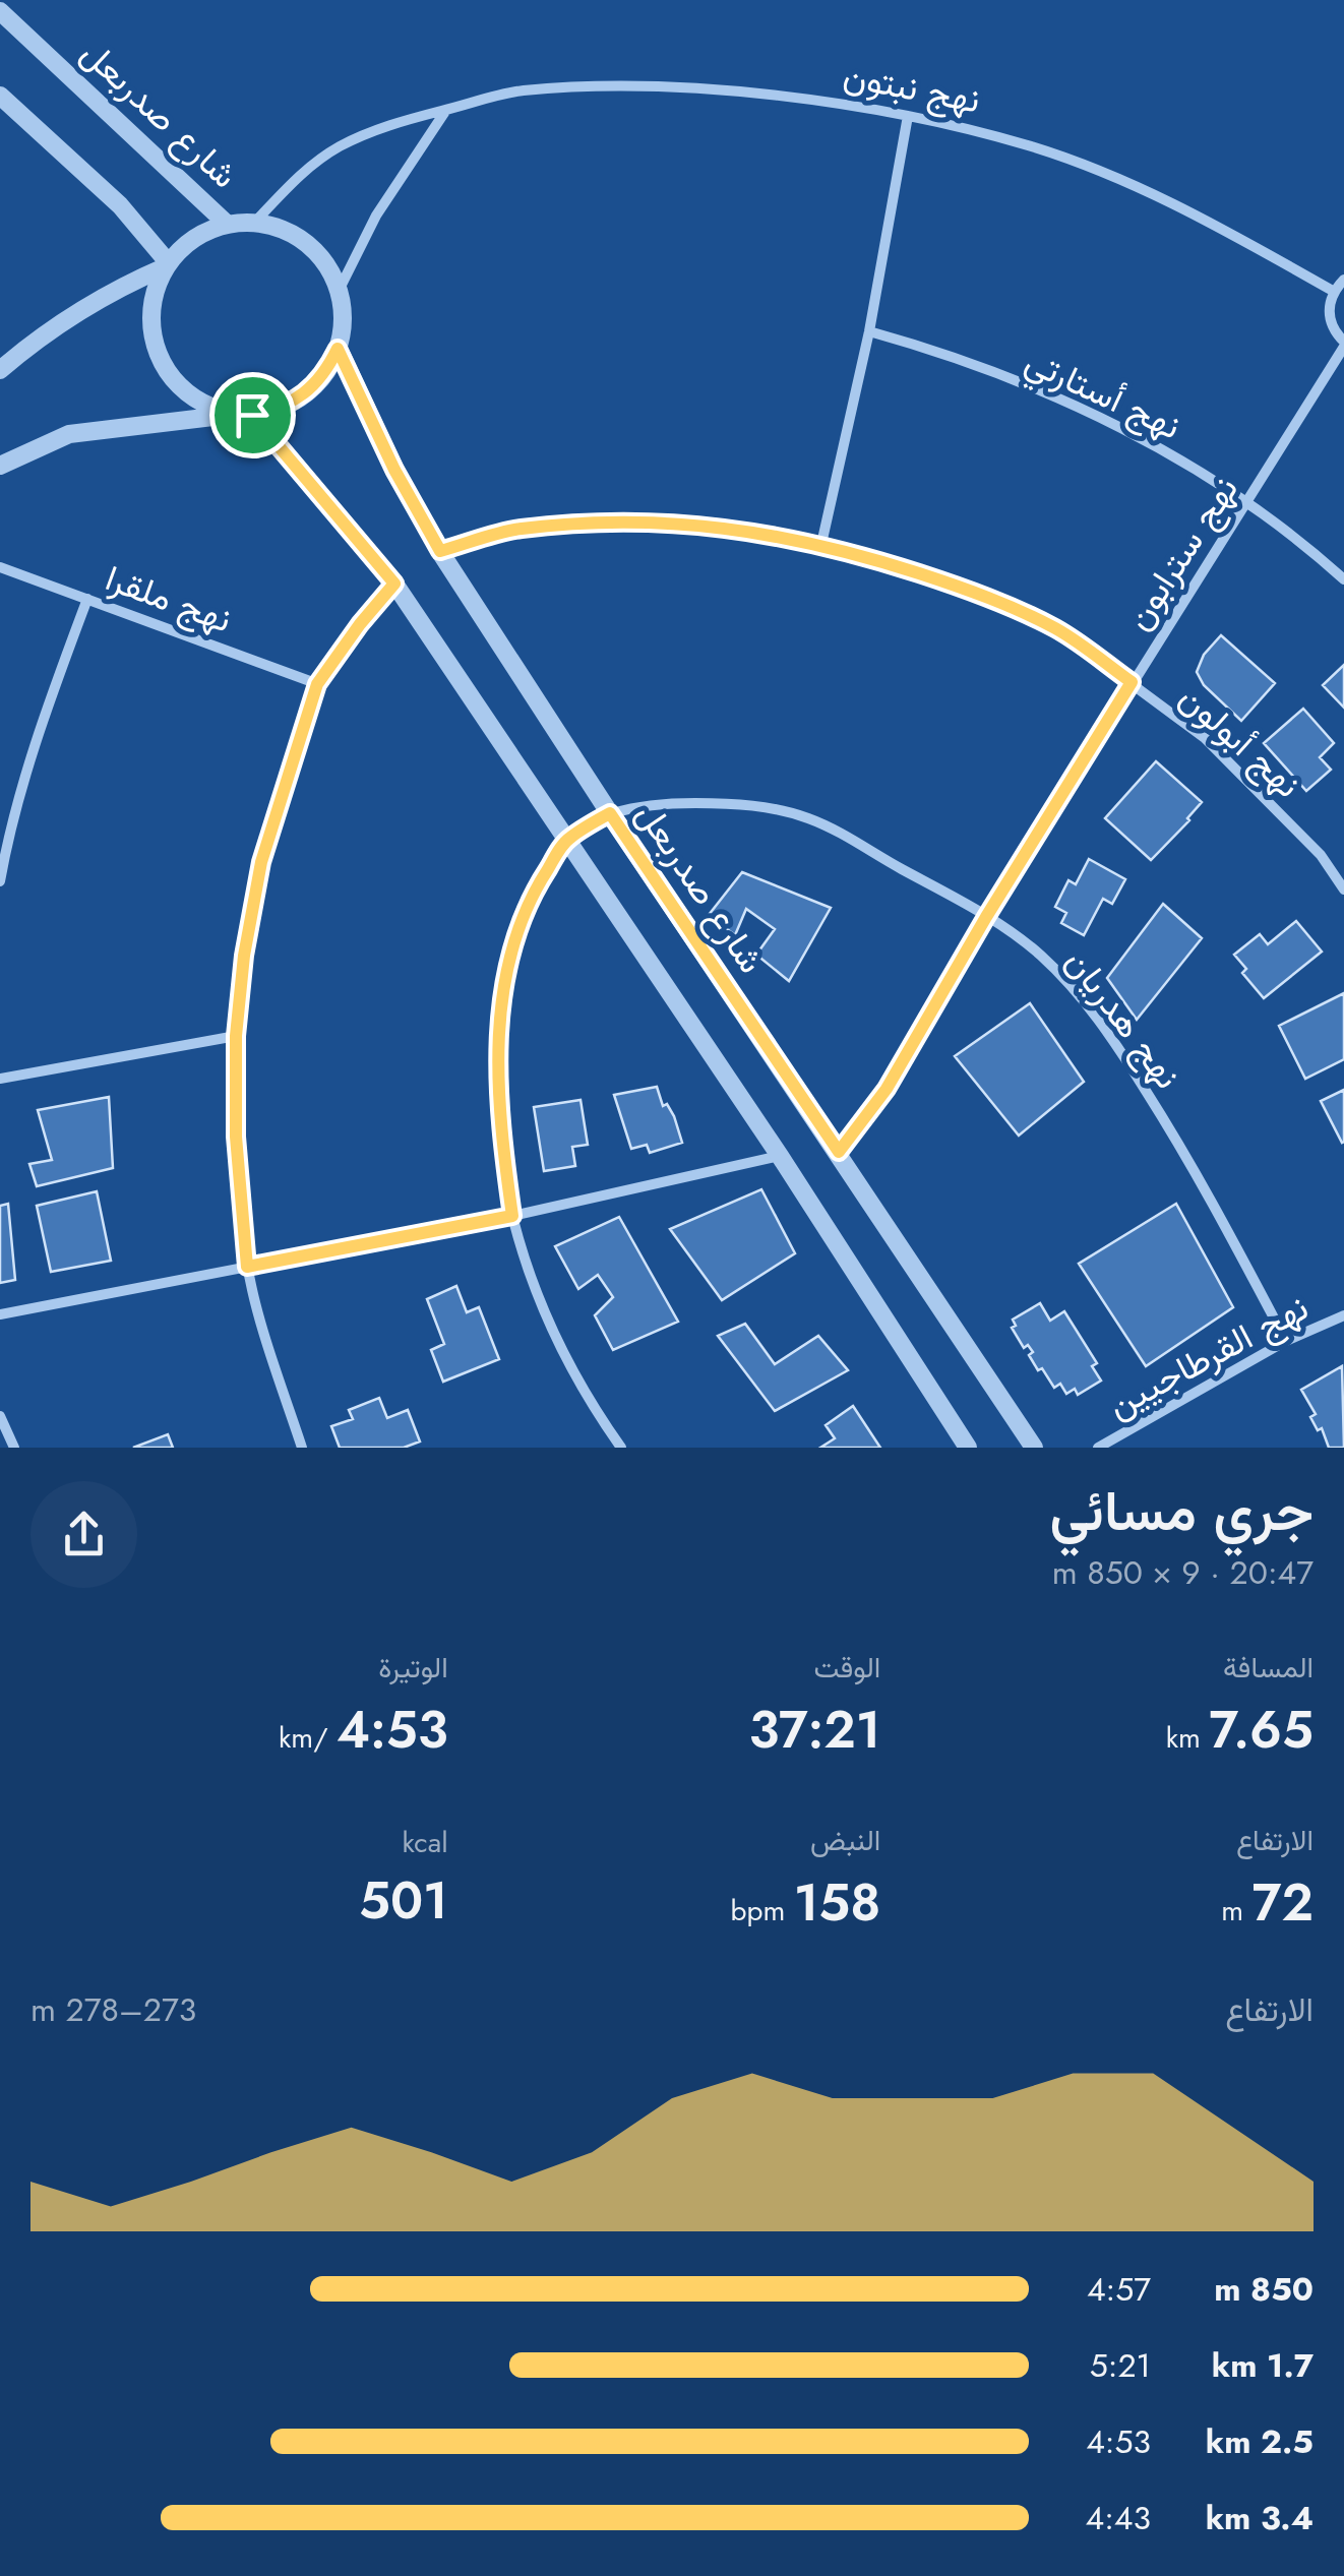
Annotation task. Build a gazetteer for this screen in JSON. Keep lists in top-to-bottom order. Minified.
{"streets":{"street":["نهج نبتون","شارع صدربعل","نهج أستارتي","نهج سترابون","نهج ملقرا","نهج أبولون","نهج هدريان","نهج القرطاجيين"]},"crossings":[["نهج نبتون","شارع صدربعل"],["شارع صدربعل","نهج سترابون"],["شارع صدربعل","نهج أبولون"],["شارع صدربعل","نهج هدريان"],["نهج أستارتي","نهج سترابون"],["نهج سترابون","نهج أبولون"],["نهج سترابون","نهج هدريان"],["نهج هدريان","نهج القرطاجيين"]],"page":{"heading":["جري مسائي","20:47 · 9 × 850 m"],"stats":[["المسافة","7.65 km"],["الوقت","37:21"],["الوتيرة","4:53 /km"],["الارتفاع","72 m"],["النبض","158 bpm"],["kcal","501"]],"chart":["الارتفاع","273–278 m"],"list":[{"name":"850 m","note":"4:57"},{"name":"1.7 km","note":"5:21"},{"name":"2.5 km","note":"4:53"},{"name":"3.4 km","note":"4:43"}]}}
